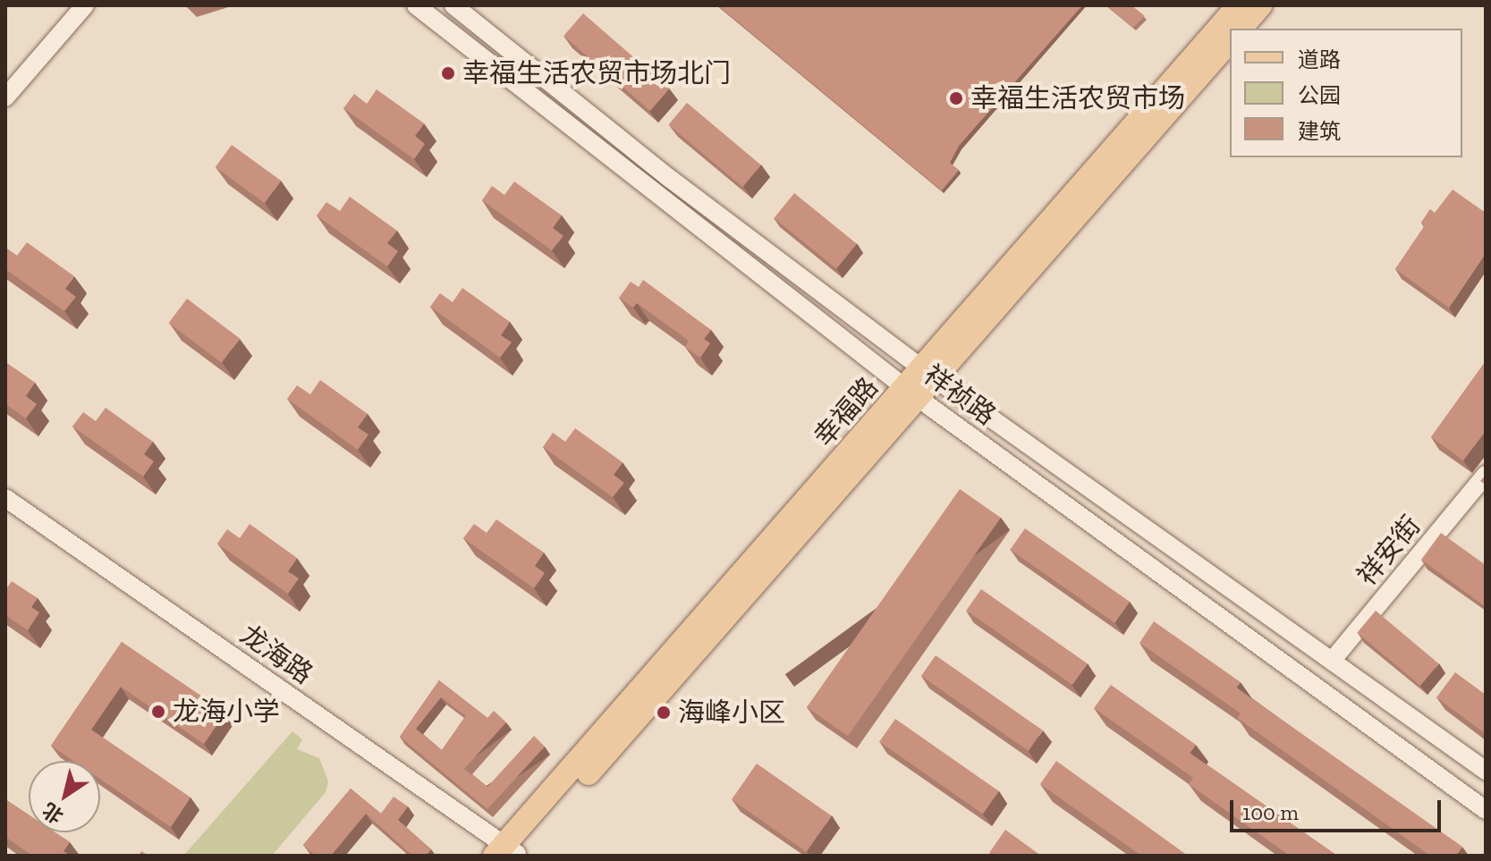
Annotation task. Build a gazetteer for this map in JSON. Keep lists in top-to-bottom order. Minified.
{"streets":{"main road":["幸福路"],"street":["祥祯路","祥安街","龙海路"]},"crossings":[["祥祯路","幸福路"],["祥祯路","祥安街"],["幸福路","龙海路"]],"places":["幸福生活农贸市场北门","幸福生活农贸市场","龙海小学","海峰小区"],"legend":["道路","公园","建筑"],"scale_bar":"100 m","north":"bottom left"}
